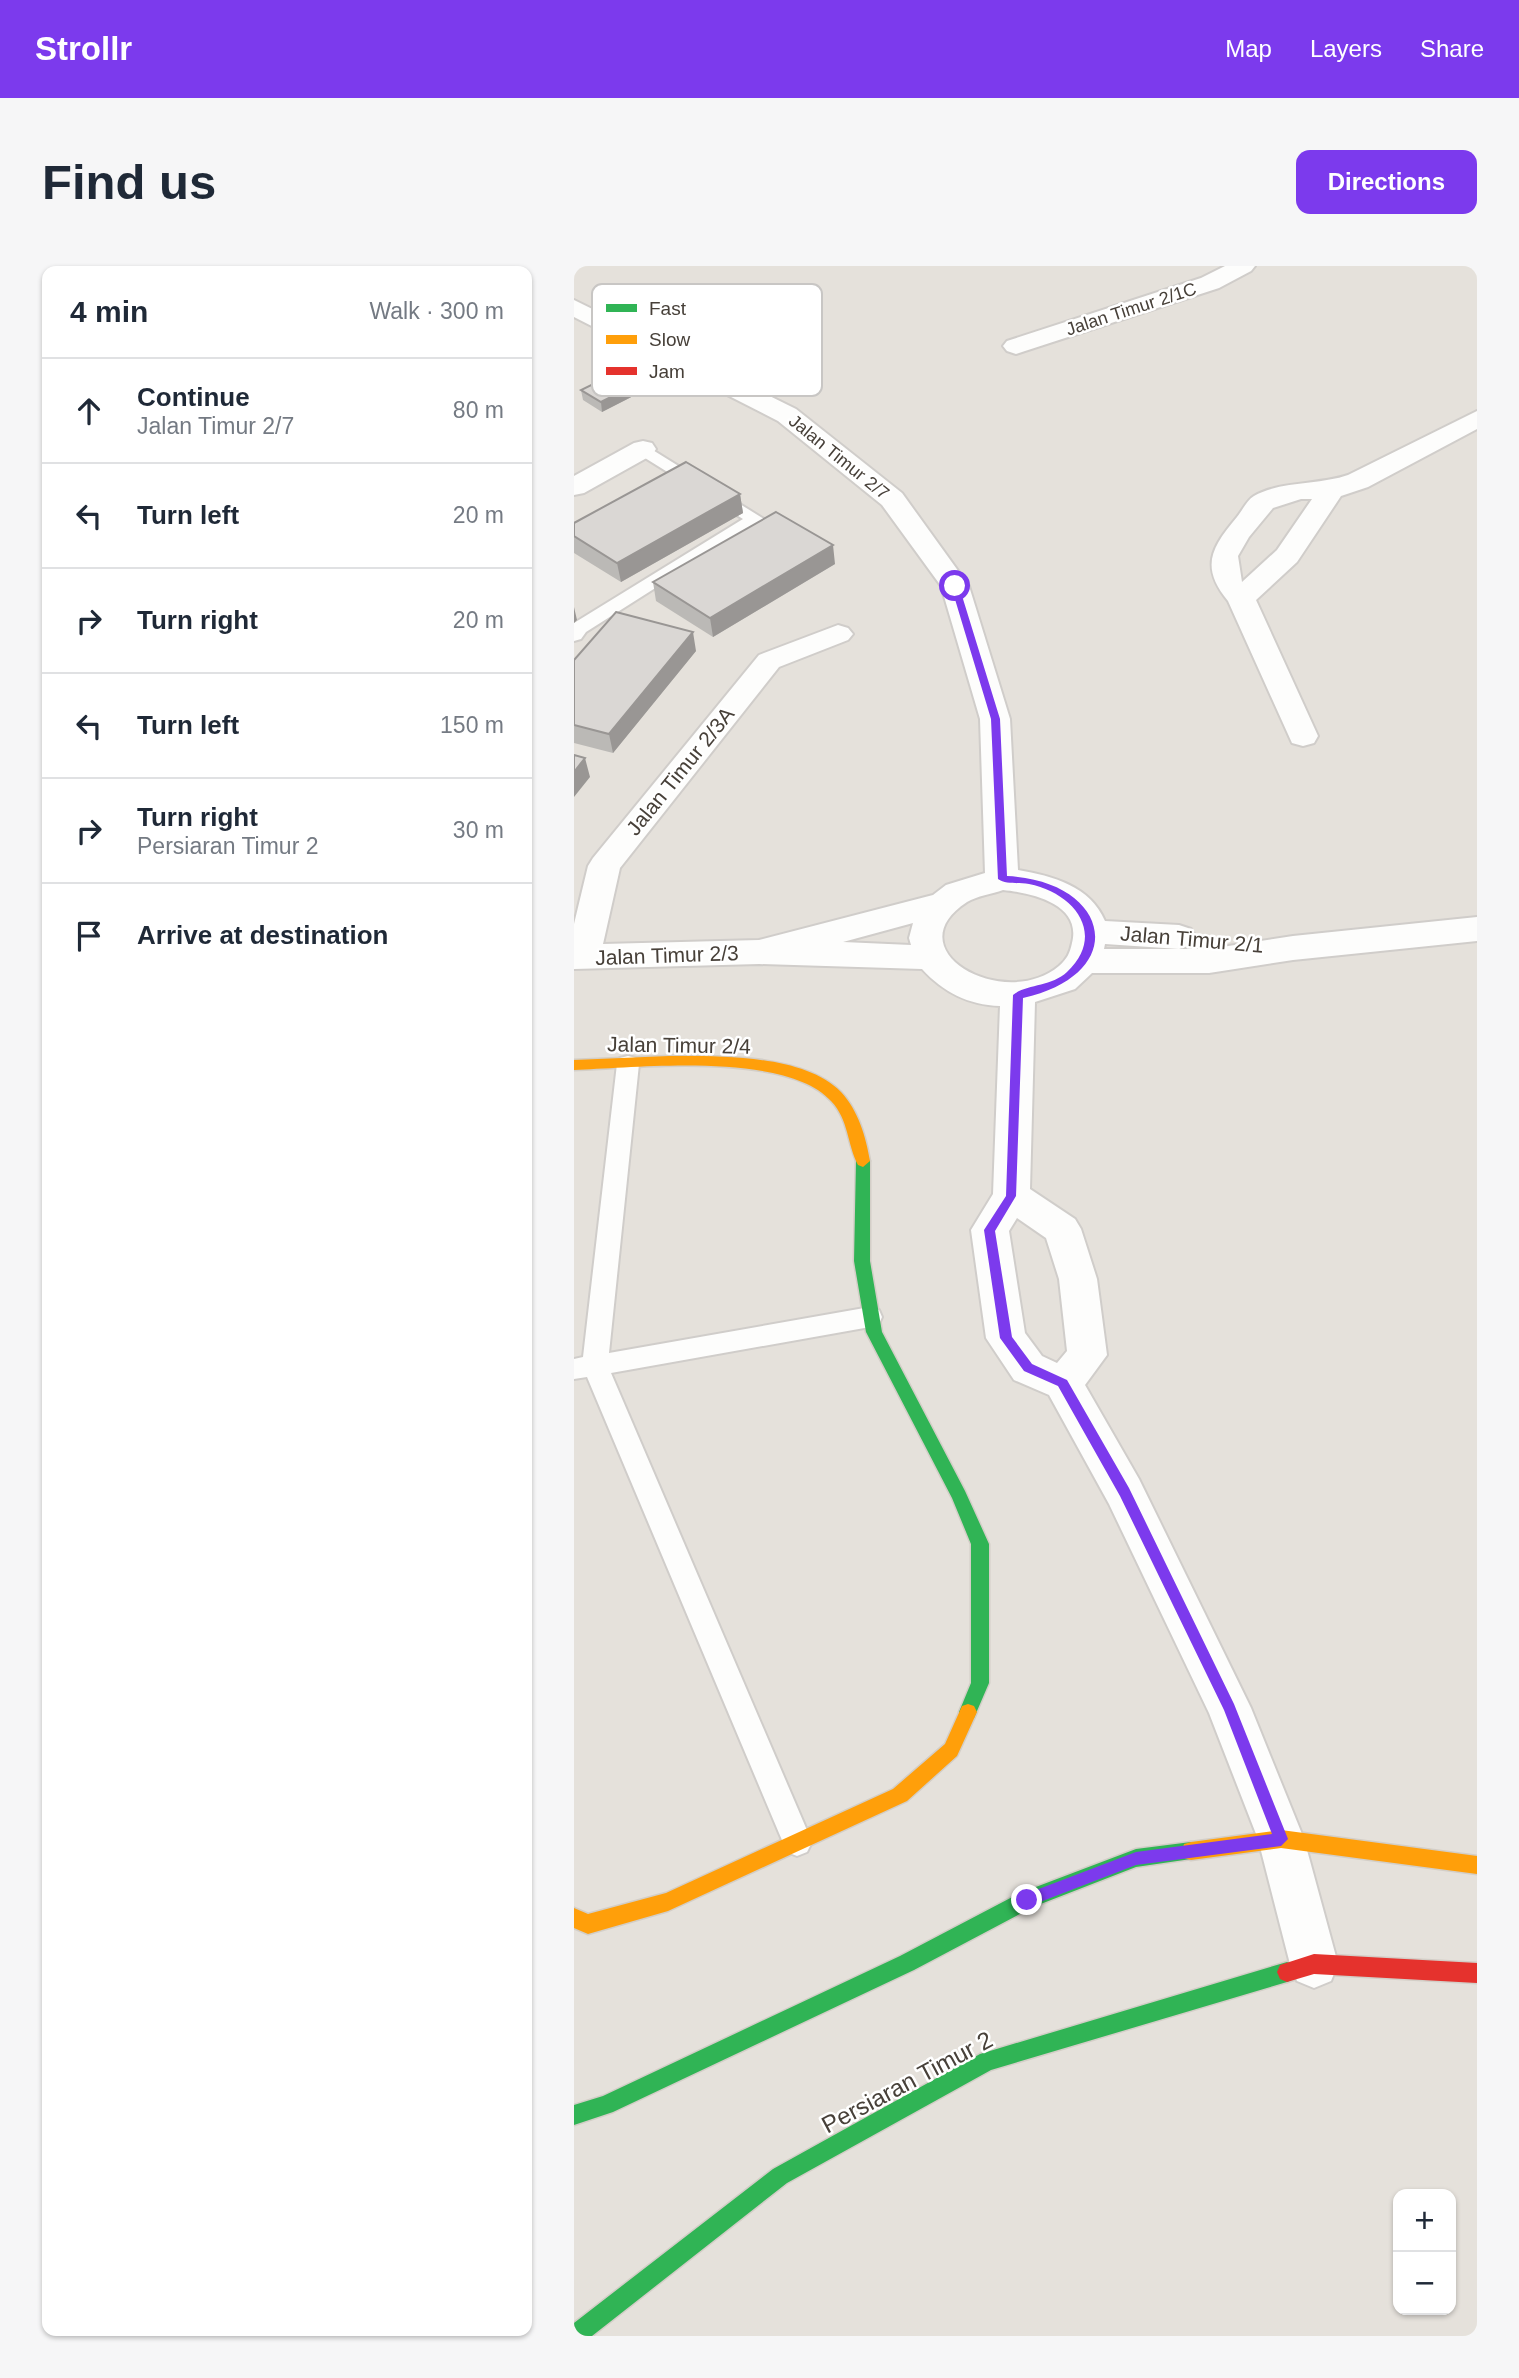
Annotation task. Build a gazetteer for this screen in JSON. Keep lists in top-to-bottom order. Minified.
{"streets":{"street":["Jalan Timur 2/1C","Jalan Timur 2/7","Jalan Timur 2/3A","Jalan Timur 2/1","Jalan Timur 2/3","Jalan Timur 2/4","Persiaran Timur 2"]},"crossings":[["Jalan Timur 2/7","Jalan Timur 2/1"],["Jalan Timur 2/3A","Jalan Timur 2/3"]],"legend":["Fast","Slow","Jam"],"page":{"header":"Strollr","nav":["Map","Layers","Share"],"buttons":"Directions","title":"Find us","heading":["4 min","Walk · 300 m"],"list":[["Continue","Jalan Timur 2/7","80 m"],["Turn left","20 m"],["Turn right","20 m"],["Turn left","150 m"],["Turn right","Persiaran Timur 2","30 m"],"Arrive at destination"],"map_buttons":["+","−"]}}
